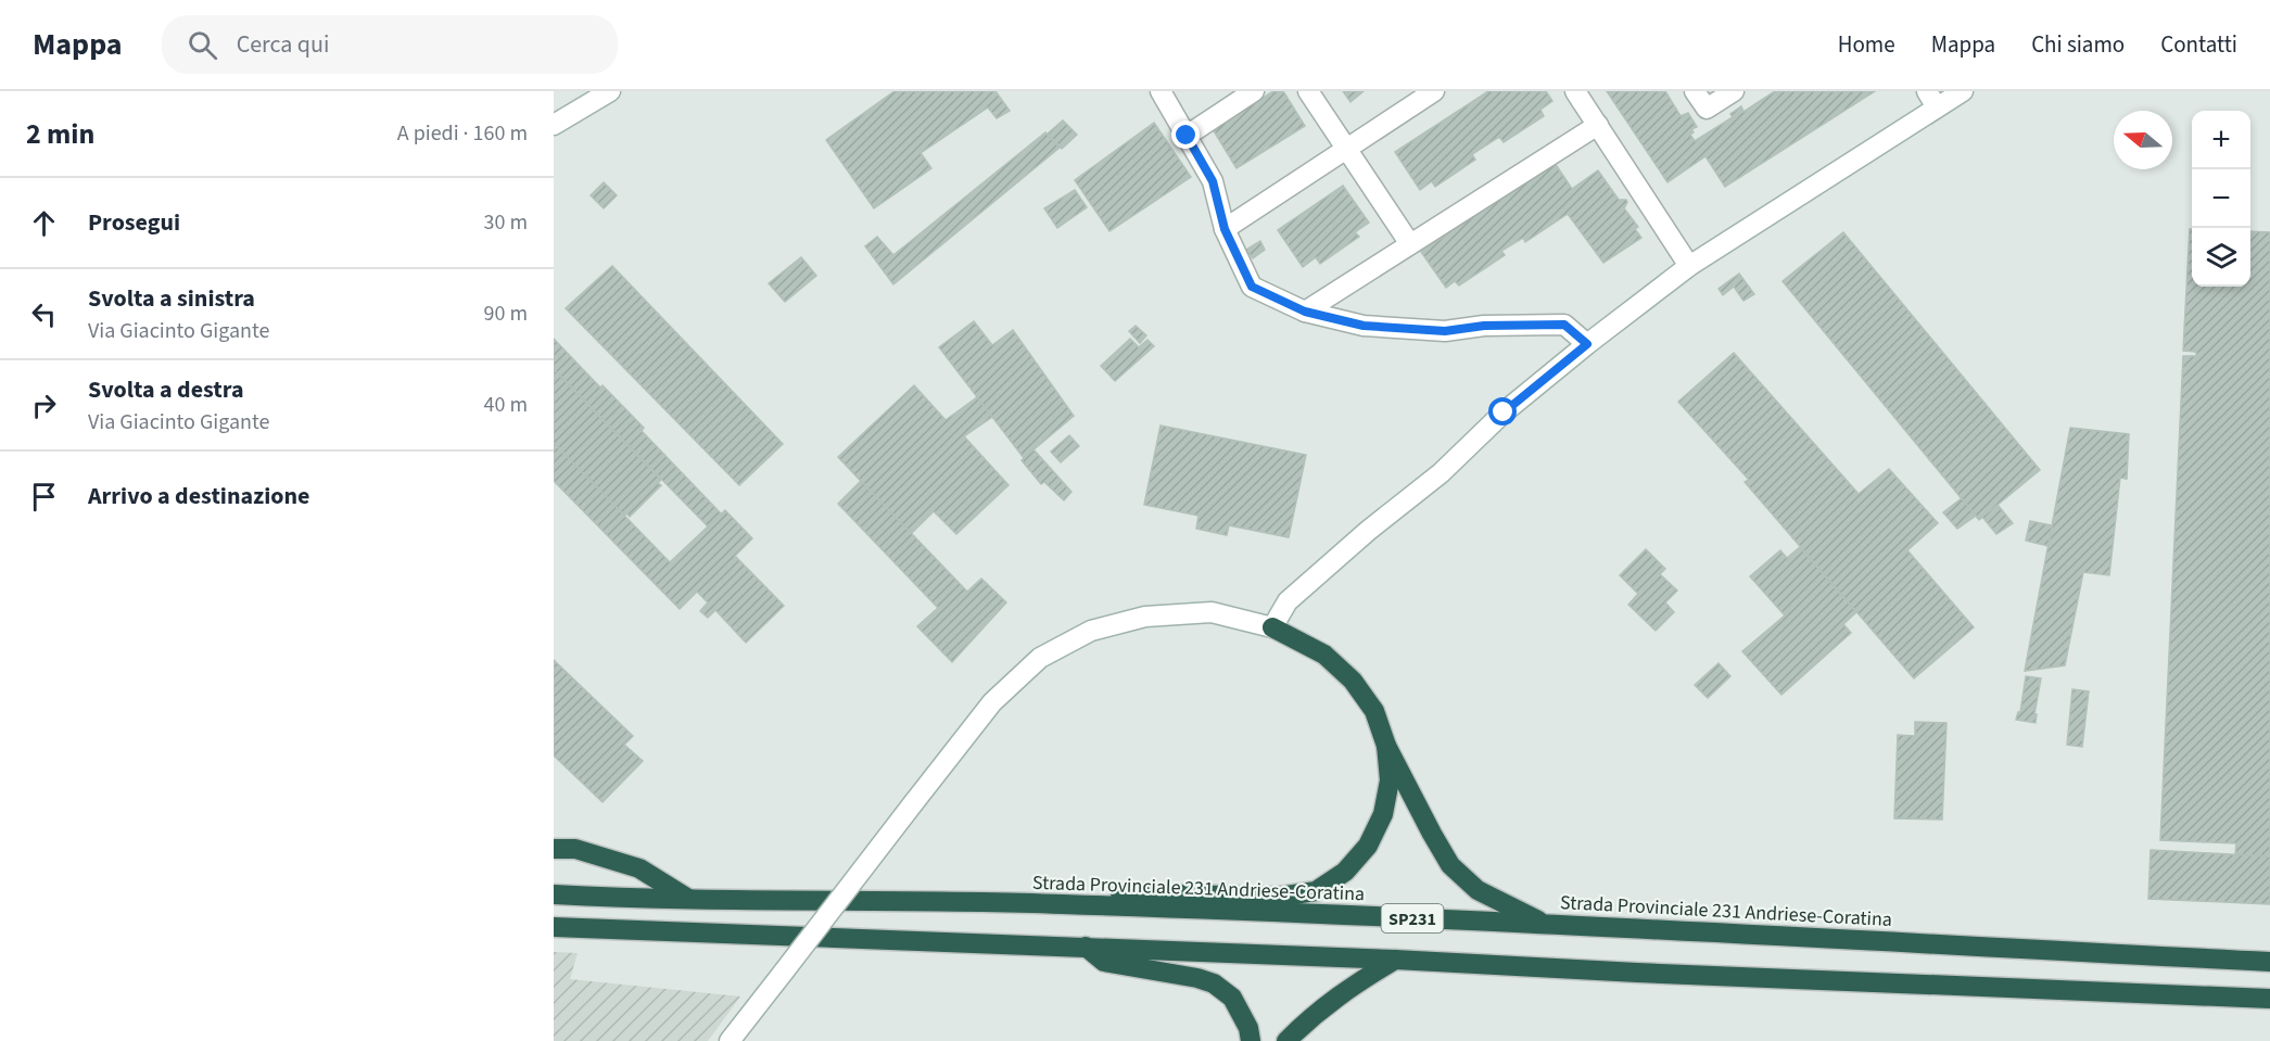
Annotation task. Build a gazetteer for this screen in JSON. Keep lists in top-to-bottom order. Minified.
{"streets":{"highway":["Strada Provinciale 231 Andriese-Coratina","SP231"]},"north":"left","page":{"header":"Mappa","search":"Cerca qui","nav":["Home","Mappa","Chi siamo","Contatti"],"heading":["2 min","A piedi · 160 m"],"map_buttons":["+","−"],"list":[["Prosegui","30 m"],["Svolta a sinistra","Via Giacinto Gigante","90 m"],["Svolta a destra","Via Giacinto Gigante","40 m"],"Arrivo a destinazione"]}}
